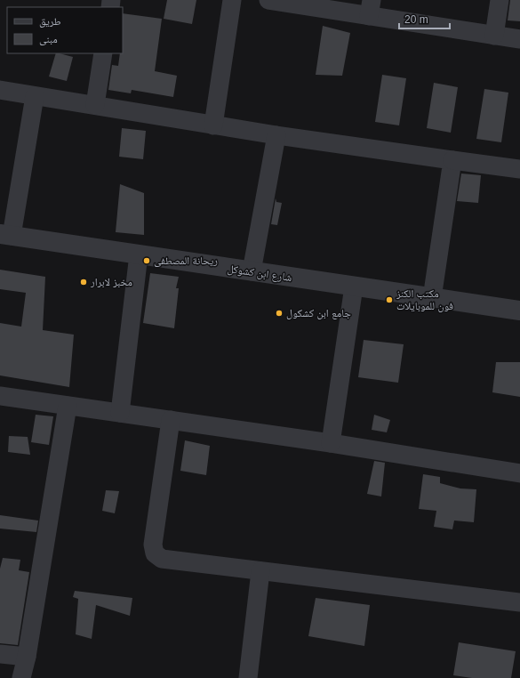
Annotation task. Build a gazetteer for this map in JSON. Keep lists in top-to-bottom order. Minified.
{"streets":{"street":["شارع ابن كشوكل"]},"places":["ريحانة المصطفى","مخبز لابرار","مكتب الكنز فون للموبايلات","جامع ابن كشكول"],"legend":["طريق","مبنى"],"scale_bar":"20 m"}
